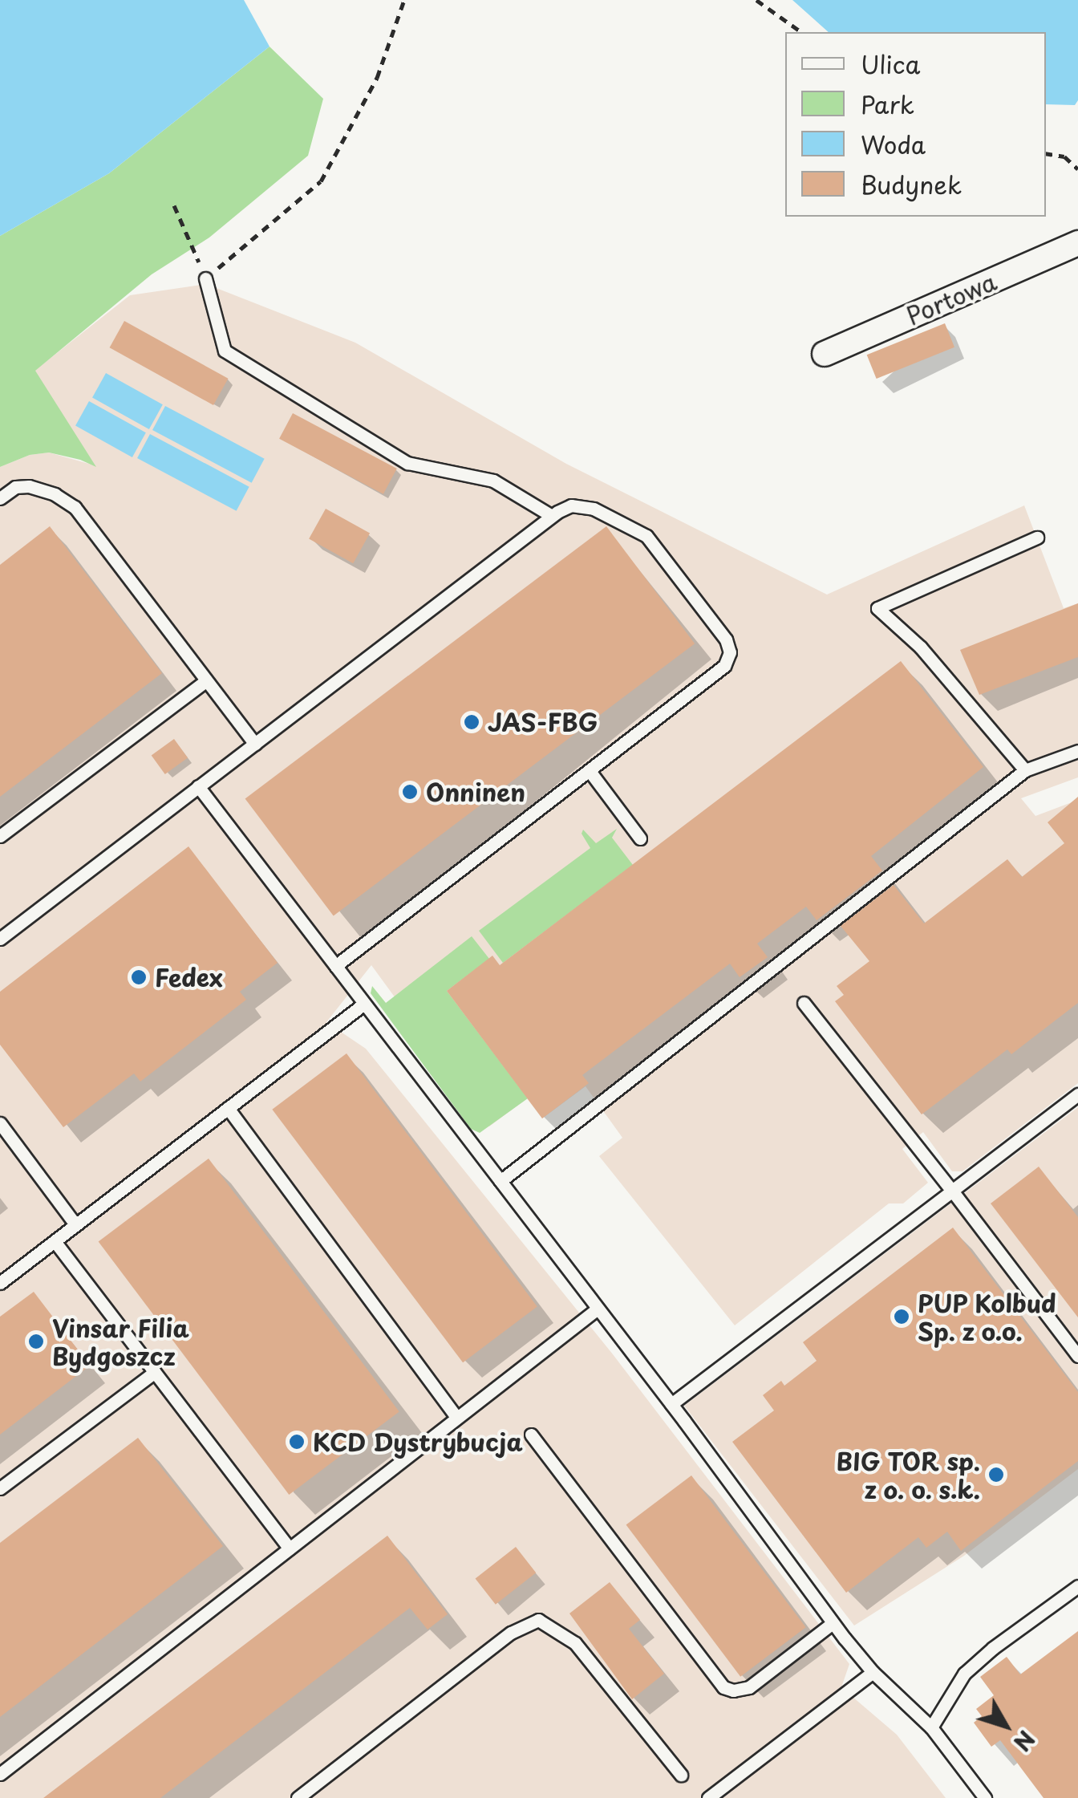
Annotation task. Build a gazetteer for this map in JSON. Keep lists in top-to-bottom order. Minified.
{"streets":{"street":["Portowa"]},"places":["JAS-FBG","Onninen","Fedex","PUP Kolbud Sp. z o.o.","Vinsar Filia Bydgoszcz","KCD Dystrybucja","BIG TOR sp. z o. o. s.k."],"legend":["Ulica","Park","Woda","Budynek"],"north":"bottom right"}
